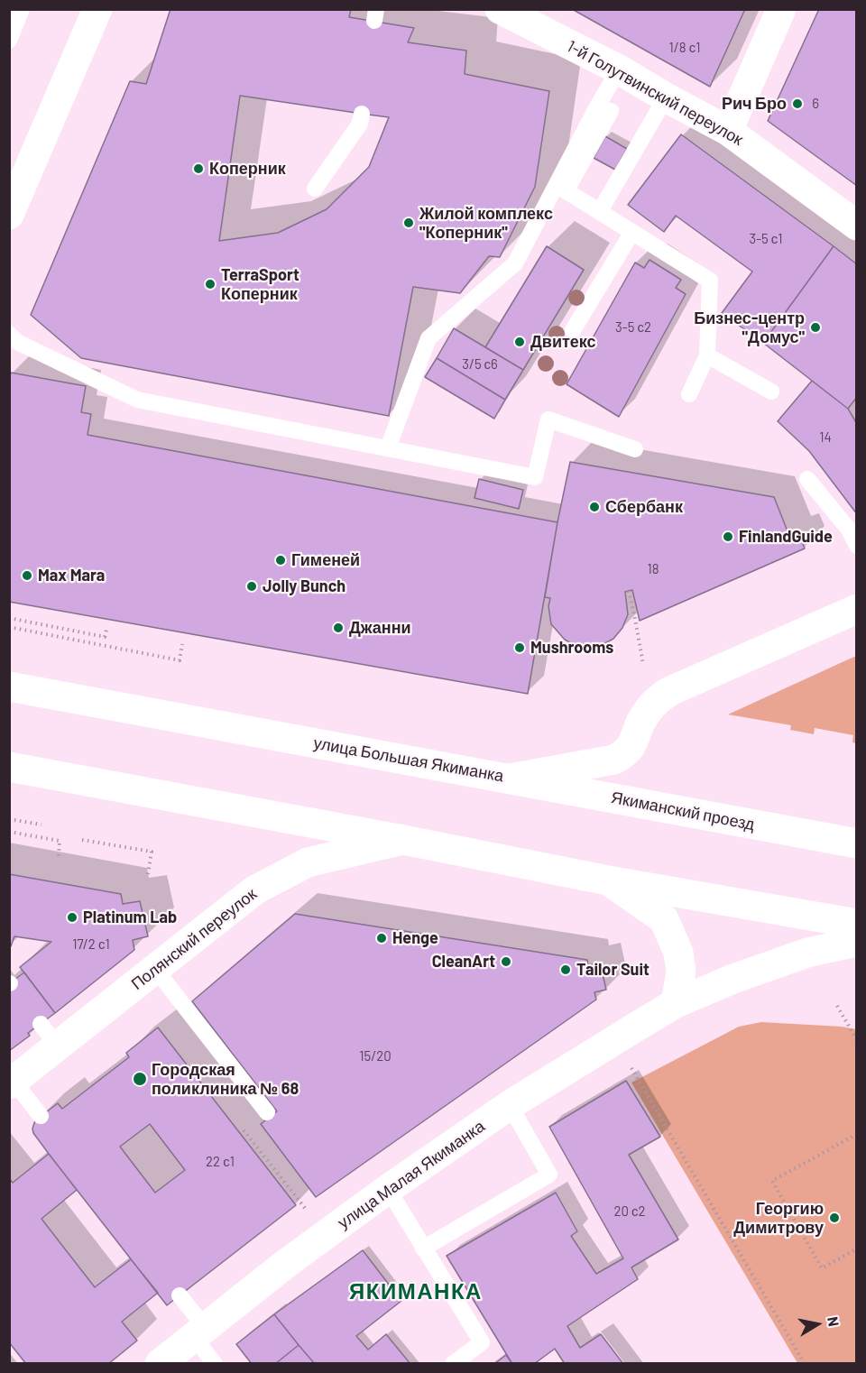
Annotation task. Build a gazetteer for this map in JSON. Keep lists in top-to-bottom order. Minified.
{"streets":{"street":["1-й Голутвинский переулок","улица Большая Якиманка","Якиманский проезд","Полянский переулок","улица Малая Якиманка"]},"crossings":[["улица Большая Якиманка","Якиманский проезд"]],"districts":["ЯКИМАНКА"],"places":["Рич Бро","Коперник","Жилой комплекс \"Коперник\"","TerraSport Коперник","Бизнес-центр \"Домус\"","Двитекс","Сбербанк","FinlandGuide","Гименей","Max Mara","Jolly Bunch","Джанни","Mushrooms","Platinum Lab","Henge","CleanArt","Tailor Suit","Городская поликлиника № 68","Георгию Димитрову"],"house_numbers":["1/8 с1","6","3-5 с1","3-5 с2","3/5 с6","14","18","17/2 с1","15/20","22 с1","20 с2"],"north":"right"}
